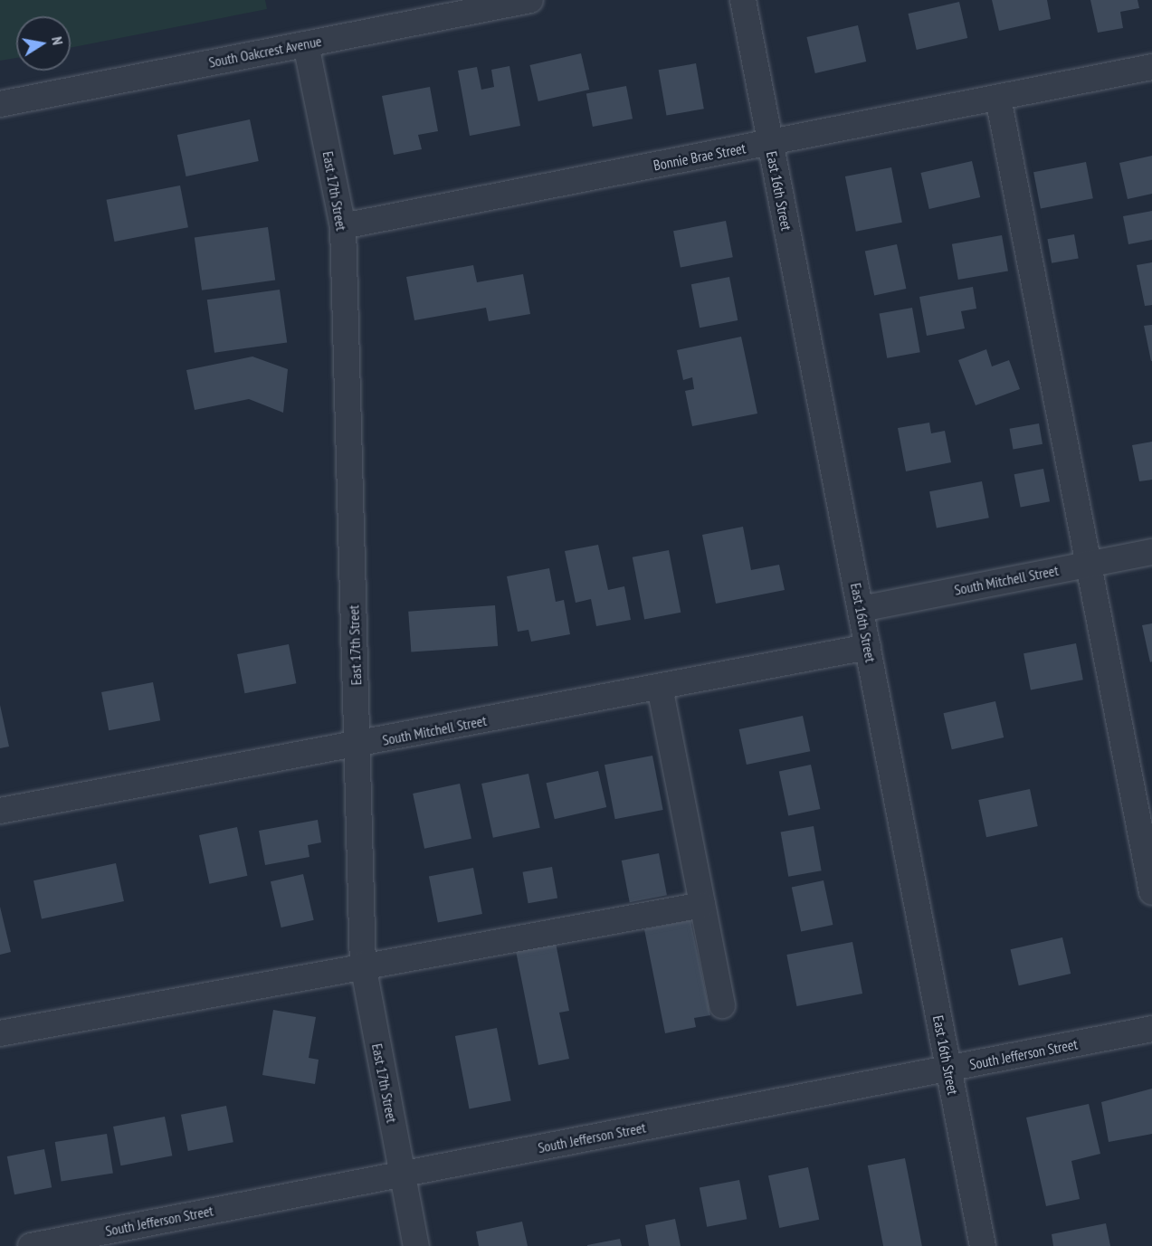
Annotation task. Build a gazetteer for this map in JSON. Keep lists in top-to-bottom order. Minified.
{"streets":{"street":["South Oakcrest Avenue","Bonnie Brae Street","East 17th Street","East 16th Street","South Mitchell Street","South Jefferson Street"]},"crossings":[["South Oakcrest Avenue","East 17th Street"],["Bonnie Brae Street","East 17th Street"],["Bonnie Brae Street","East 16th Street"],["East 17th Street","South Mitchell Street"],["East 17th Street","South Jefferson Street"],["East 16th Street","South Mitchell Street"],["East 16th Street","South Jefferson Street"]],"north":"right"}
